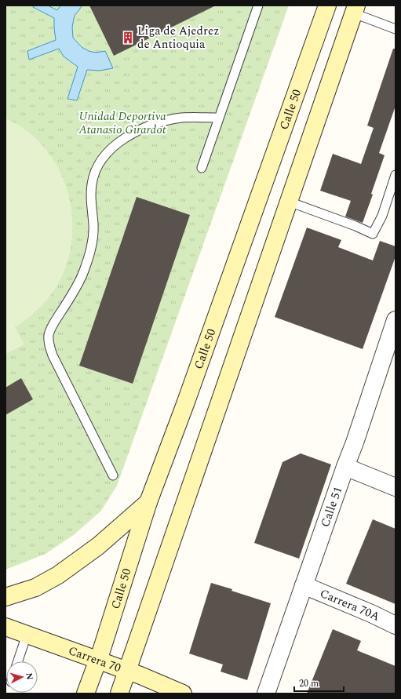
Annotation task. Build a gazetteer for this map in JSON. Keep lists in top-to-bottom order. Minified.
{"streets":{"main road":["Calle 50","Carrera 70"],"street":["Calle 51","Carrera 70A"]},"crossings":[["Calle 50","Carrera 70"],["Calle 51","Carrera 70A"]],"parks":["Unidad Deportiva Atanasio Girardot"],"places":{"building":["Liga de Ajedrez de Antioquia"]},"scale_bar":"20 m","north":"right"}
